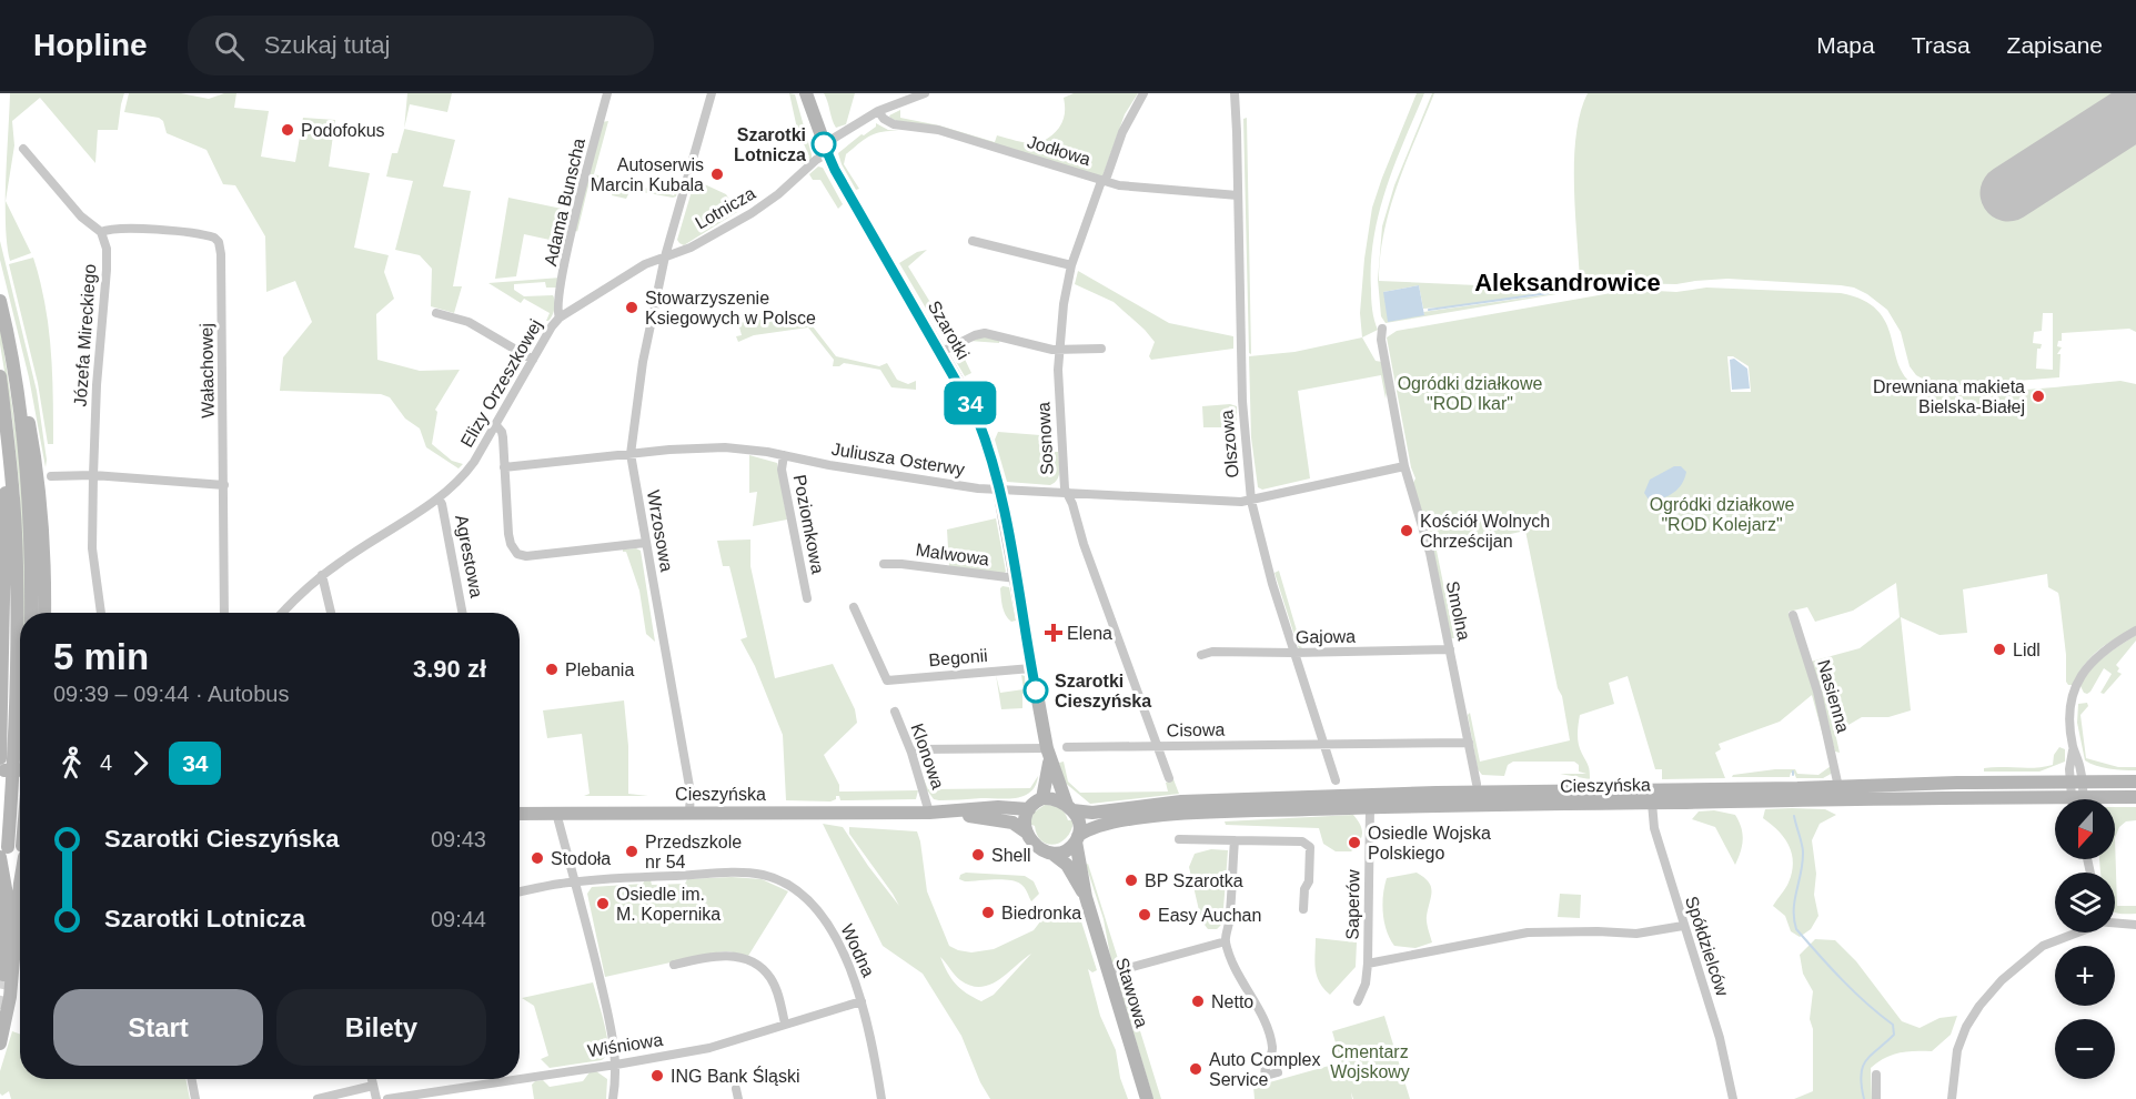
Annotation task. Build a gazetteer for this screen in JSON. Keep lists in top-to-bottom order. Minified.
{"streets":{"main road":["Szarotki","Cieszyńska","Stawowa"],"street":["Jodłowa","Adama Bunscha","Lotnicza","Józefa Mireckiego","Wałachowej","Elizy Orzeszkowej","Sosnowa","Olszowa","Juliusza Osterwy","Poziomkowa","Wrzosowa","Malwowa","Agrestowa","Smolna","Gajowa","Begonii","Nasienna","Cisowa","Klonowa","Saperów","Spółdzielców","Wodna","Wiśniowa"]},"crossings":[["Jodłowa","Lotnicza"],["Jodłowa","Sosnowa"],["Jodłowa","Olszowa"],["Adama Bunscha","Elizy Orzeszkowej"],["Lotnicza","Szarotki"],["Lotnicza","Elizy Orzeszkowej"],["Lotnicza","Wrzosowa"],["Szarotki","Juliusza Osterwy"],["Szarotki","Malwowa"],["Szarotki","Begonii"],["Szarotki","Cieszyńska"],["Szarotki","Stawowa"],["Józefa Mireckiego","Wałachowej"],["Elizy Orzeszkowej","Wrzosowa"],["Elizy Orzeszkowej","Agrestowa"],["Sosnowa","Juliusza Osterwy"],["Sosnowa","Cisowa"],["Olszowa","Juliusza Osterwy"],["Olszowa","Gajowa"],["Olszowa","Cisowa"],["Juliusza Osterwy","Poziomkowa"],["Juliusza Osterwy","Wrzosowa"],["Juliusza Osterwy","Smolna"],["Wrzosowa","Cieszyńska"],["Smolna","Gajowa"],["Nasienna","Cieszyńska"],["Klonowa","Cieszyńska"],["Cieszyńska","Saperów"],["Cieszyńska","Spółdzielców"],["Cieszyńska","Stawowa"],["Wodna","Wiśniowa"]],"districts":["Aleksandrowice"],"parks":["Ogródki działkowe \"ROD Ikar\"","Ogródki działkowe \"ROD Kolejarz\"","Cmentarz Wojskowy"],"places":{"other":["Podofokus","Szarotki Lotnicza","Autoserwis Marcin Kubala","Stowarzyszenie Ksiegowych w Polsce","Drewniana makieta Bielska-Białej","Kościół Wolnych Chrześcijan","Lidl","Plebania","Szarotki Cieszyńska","Osiedle Wojska Polskiego","Przedszkole nr 54","Shell","Stodoła","BP Szarotka","Osiedle im. M. Kopernika","Biedronka","Easy Auchan","Netto","Auto Complex Service","ING Bank Śląski"],"health":["Elena"]},"lines":["bus line 34"],"north":"bottom","page":{"header":"Hopline","search":"Szukaj tutaj","nav":["Mapa","Trasa","Zapisane"],"on_map":"34","heading":["5 min","09:39 – 09:44 · Autobus","3.90 zł"],"legs":["4","34"],"map_buttons":["+","−"],"list":[{"name":"Szarotki Cieszyńska","value":"09:43"},{"name":"Szarotki Lotnicza","value":"09:44"}],"buttons":["Start","Bilety"]}}
